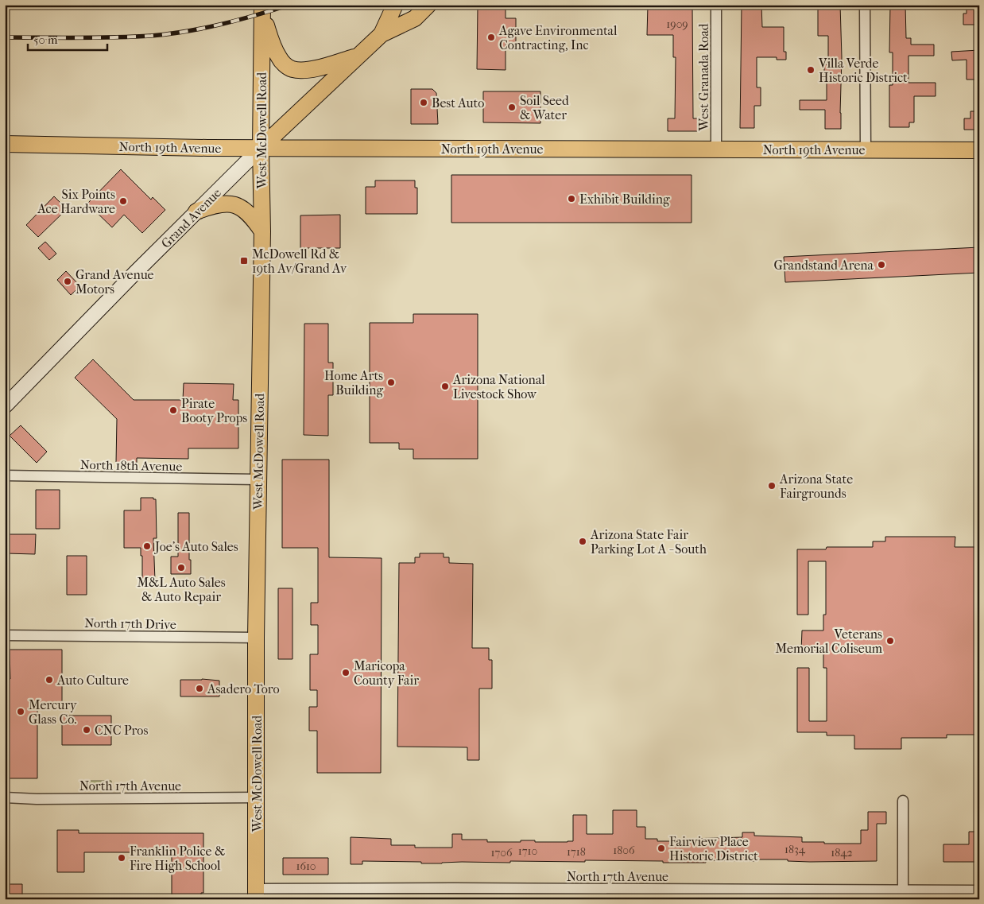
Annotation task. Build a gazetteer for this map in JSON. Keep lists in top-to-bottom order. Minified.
{"streets":{"main road":["West McDowell Road","North 19th Avenue","Grand Avenue"],"street":["West Granada Road","North 18th Avenue","North 17th Drive","North 17th Avenue"]},"crossings":[["West Granada Road","North 19th Avenue"],["West McDowell Road","North 19th Avenue"],["West McDowell Road","Grand Avenue"],["West McDowell Road","North 18th Avenue"],["West McDowell Road","North 17th Drive"],["West McDowell Road","North 17th Avenue"],["North 19th Avenue","Grand Avenue"]],"places":{"other":["Agave Environmental Contracting, Inc","Villa Verde Historic District","Best Auto","Soil Seed & Water","Exhibit Building","Six Points Ace Hardware","Grandstand Arena","Grand Avenue Motors","Home Arts Building","Arizona National Livestock Show","Pirate Booty Props","Arizona State Fairgrounds","Arizona State Fair Parking Lot A - South","Joe's Auto Sales","M&L Auto Sales & Auto Repair","Veterans Memorial Coliseum","Maricopa County Fair","Auto Culture","Asadero Toro","Mercury Glass Co.","CNC Pros","Fairview Place Historic District","Franklin Police & Fire High School"],"transit":["McDowell Rd & 19th Av/Grand Av"]},"house_numbers":["1909","1834","1806","1710","1718","1706","1842","1610"],"scale_bar":"50 m"}
